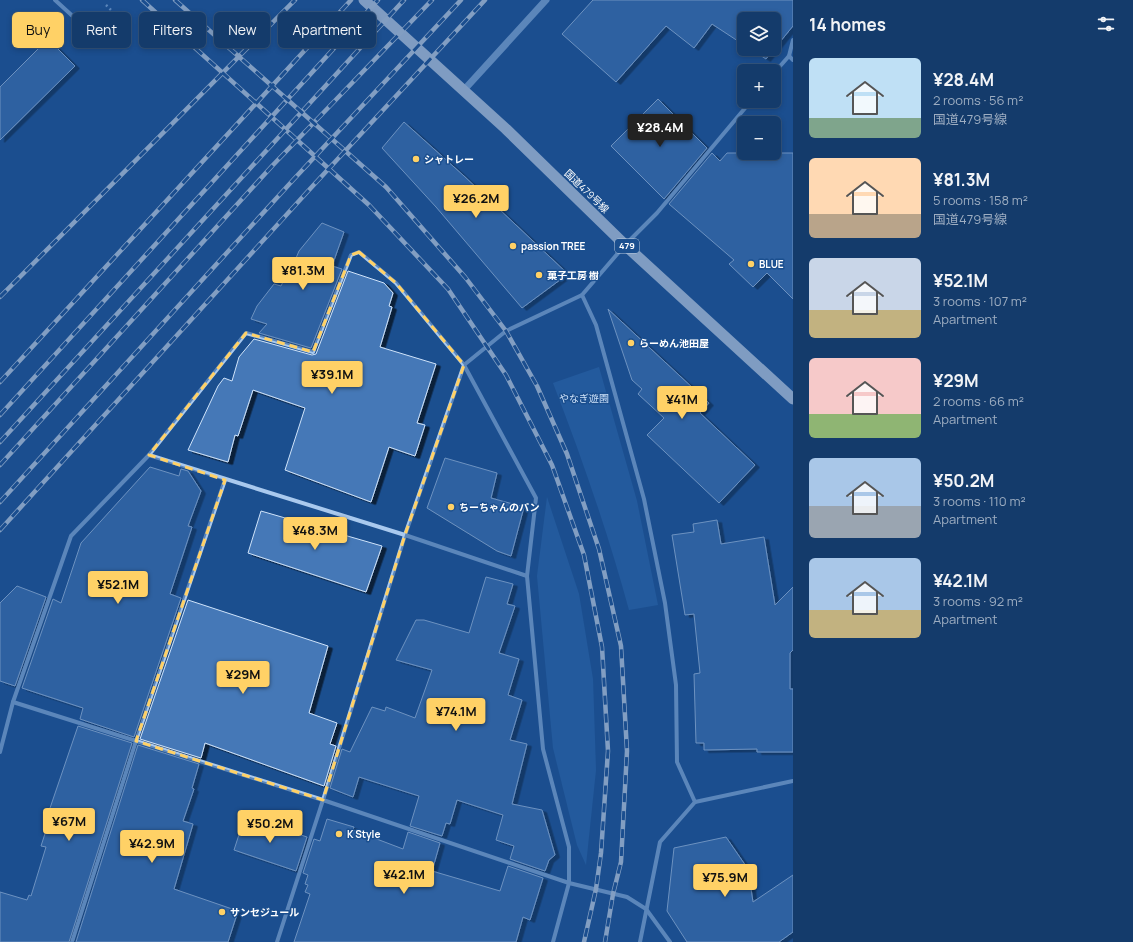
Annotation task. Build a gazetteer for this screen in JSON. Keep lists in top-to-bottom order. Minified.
{"streets":{"highway":["国道479号線","479"]},"parks":["やなぎ遊園"],"places":["シャトレー","passion TREE","BLUE","菓子工房 樹","らーめん池田屋","ちーちゃんのパン","K Style","サンセジュール"],"page":{"heading":"14 homes","map_buttons":["+","−"],"chip":["Buy","Rent","Filters","New","Apartment"],"list":[{"name":"¥28.4M","note":"2 rooms · 56 m² · 国道479号線"},{"name":"¥81.3M","note":"5 rooms · 158 m² · 国道479号線"},{"name":"¥52.1M","note":"3 rooms · 107 m² · Apartment"},{"name":"¥29M","note":"2 rooms · 66 m² · Apartment"},{"name":"¥50.2M","note":"3 rooms · 110 m² · Apartment"},{"name":"¥42.1M","note":"3 rooms · 92 m² · Apartment"}],"price":["¥28.4M","¥26.2M","¥81.3M","¥39.1M","¥41M","¥48.3M","¥52.1M","¥29M","¥74.1M","¥67M","¥50.2M","¥42.9M","¥42.1M","¥75.9M"]}}
